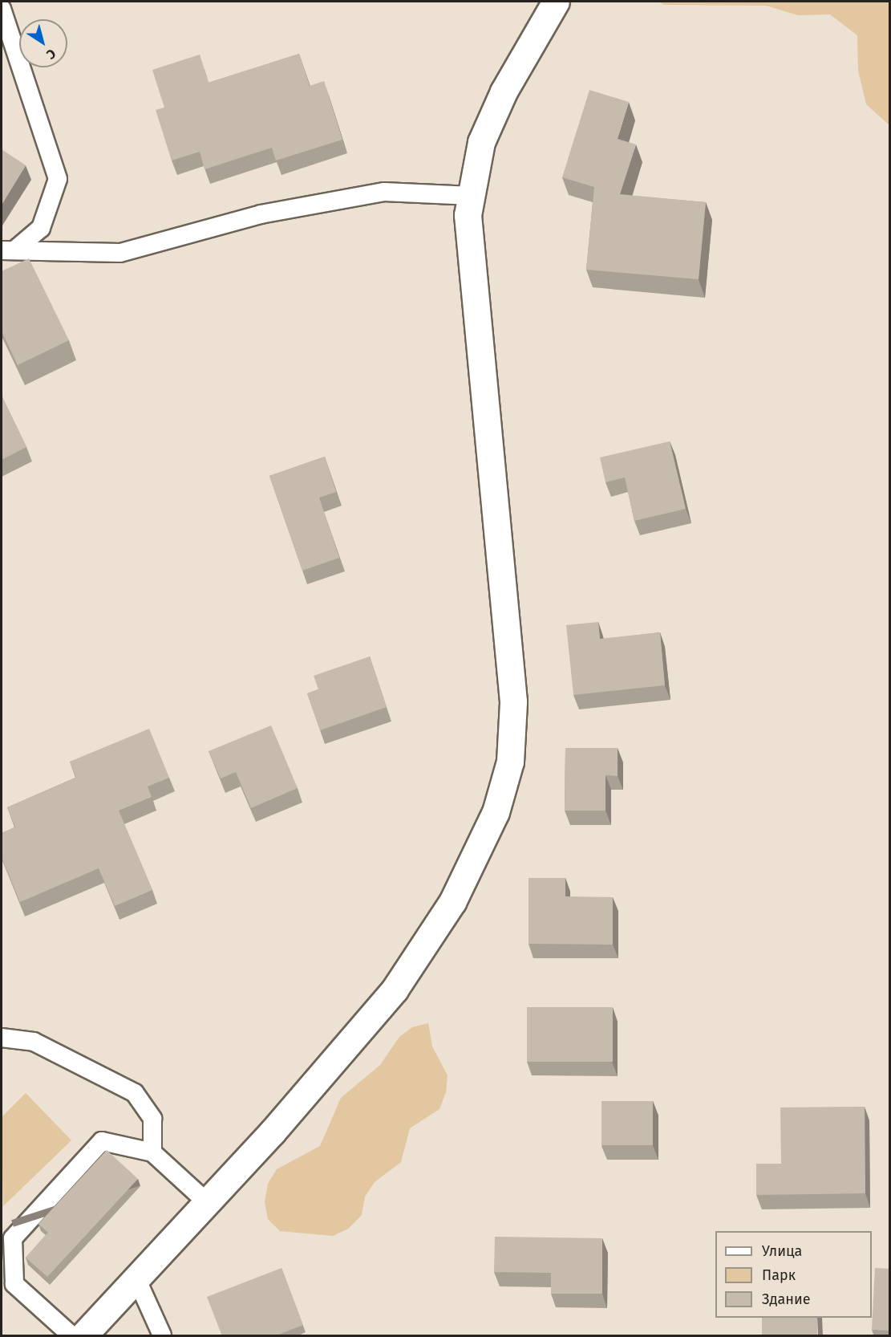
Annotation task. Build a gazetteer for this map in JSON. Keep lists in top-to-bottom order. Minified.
{"legend":["Улица","Парк","Здание"],"north":"bottom right"}
